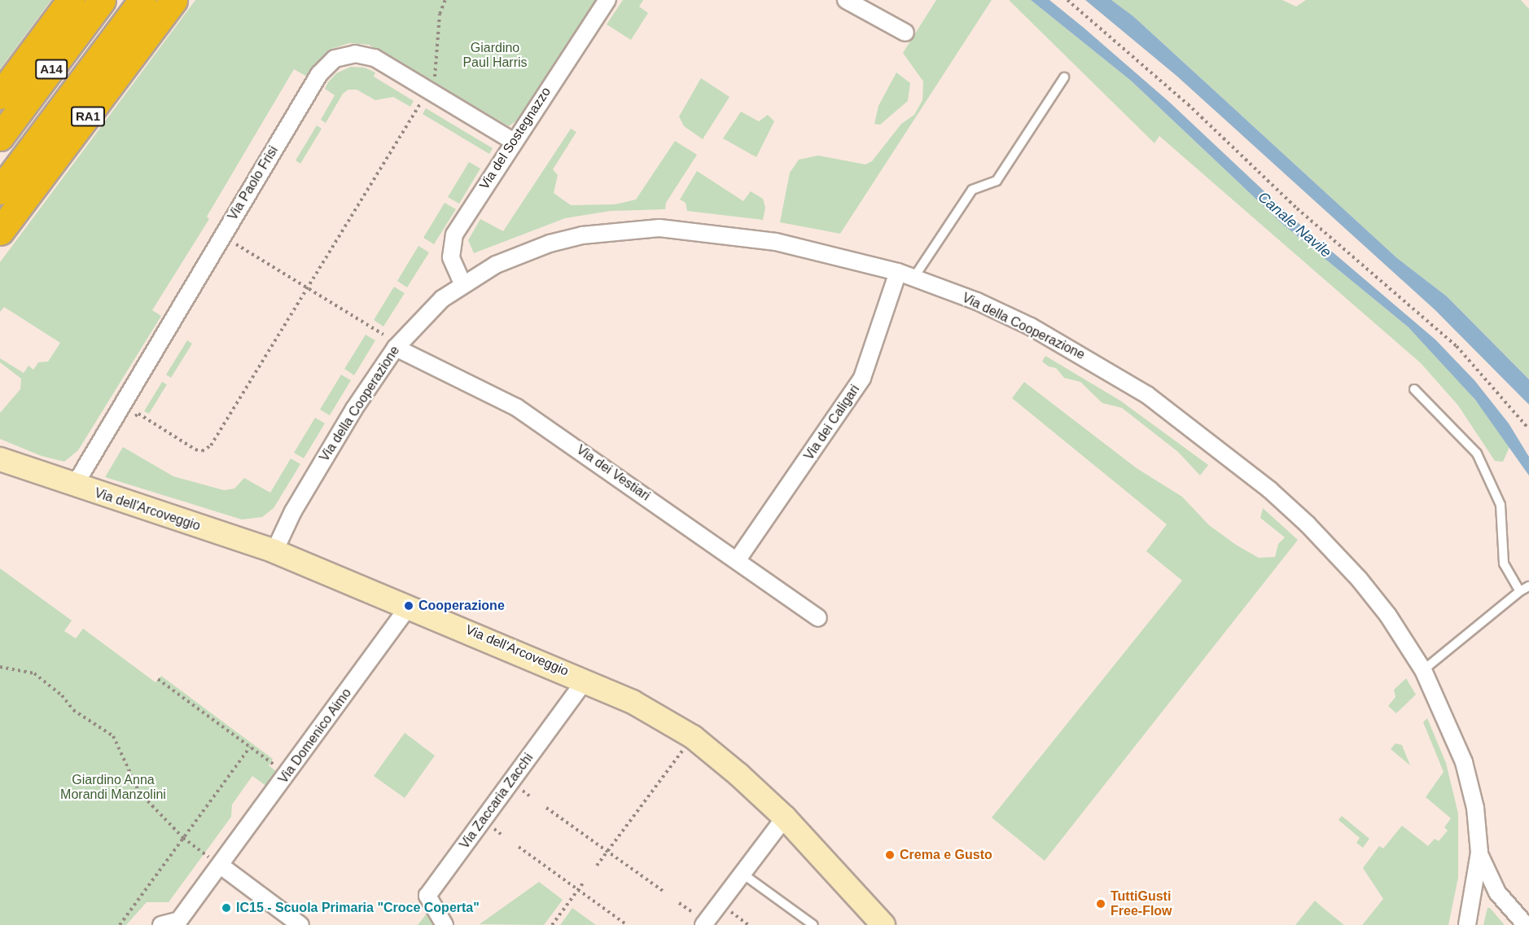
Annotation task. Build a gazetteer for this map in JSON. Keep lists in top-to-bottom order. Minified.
{"streets":{"highway":["A14","RA1"],"street":["Via del Sostegnazzo","Via Paolo Frisi","Via della Cooperazione","Via dei Caligari","Via dei Vestiari","Via dell'Arcoveggio","Via Domenico Aimo","Via Zaccaria Zacchi"]},"crossings":[["Via del Sostegnazzo","Via Paolo Frisi"],["Via del Sostegnazzo","Via della Cooperazione"],["Via Paolo Frisi","Via dell'Arcoveggio"],["Via della Cooperazione","Via dei Caligari"],["Via della Cooperazione","Via dei Vestiari"],["Via della Cooperazione","Via dell'Arcoveggio"],["Via dei Caligari","Via dei Vestiari"],["Via dell'Arcoveggio","Via Domenico Aimo"],["Via dell'Arcoveggio","Via Zaccaria Zacchi"]],"water":["Canale Navile"],"parks":["Giardino Paul Harris","Giardino Anna Morandi Manzolini"],"places":["Cooperazione","Crema e Gusto","TuttiGusti Free-Flow","IC15 - Scuola Primaria \"Croce Coperta\""]}
